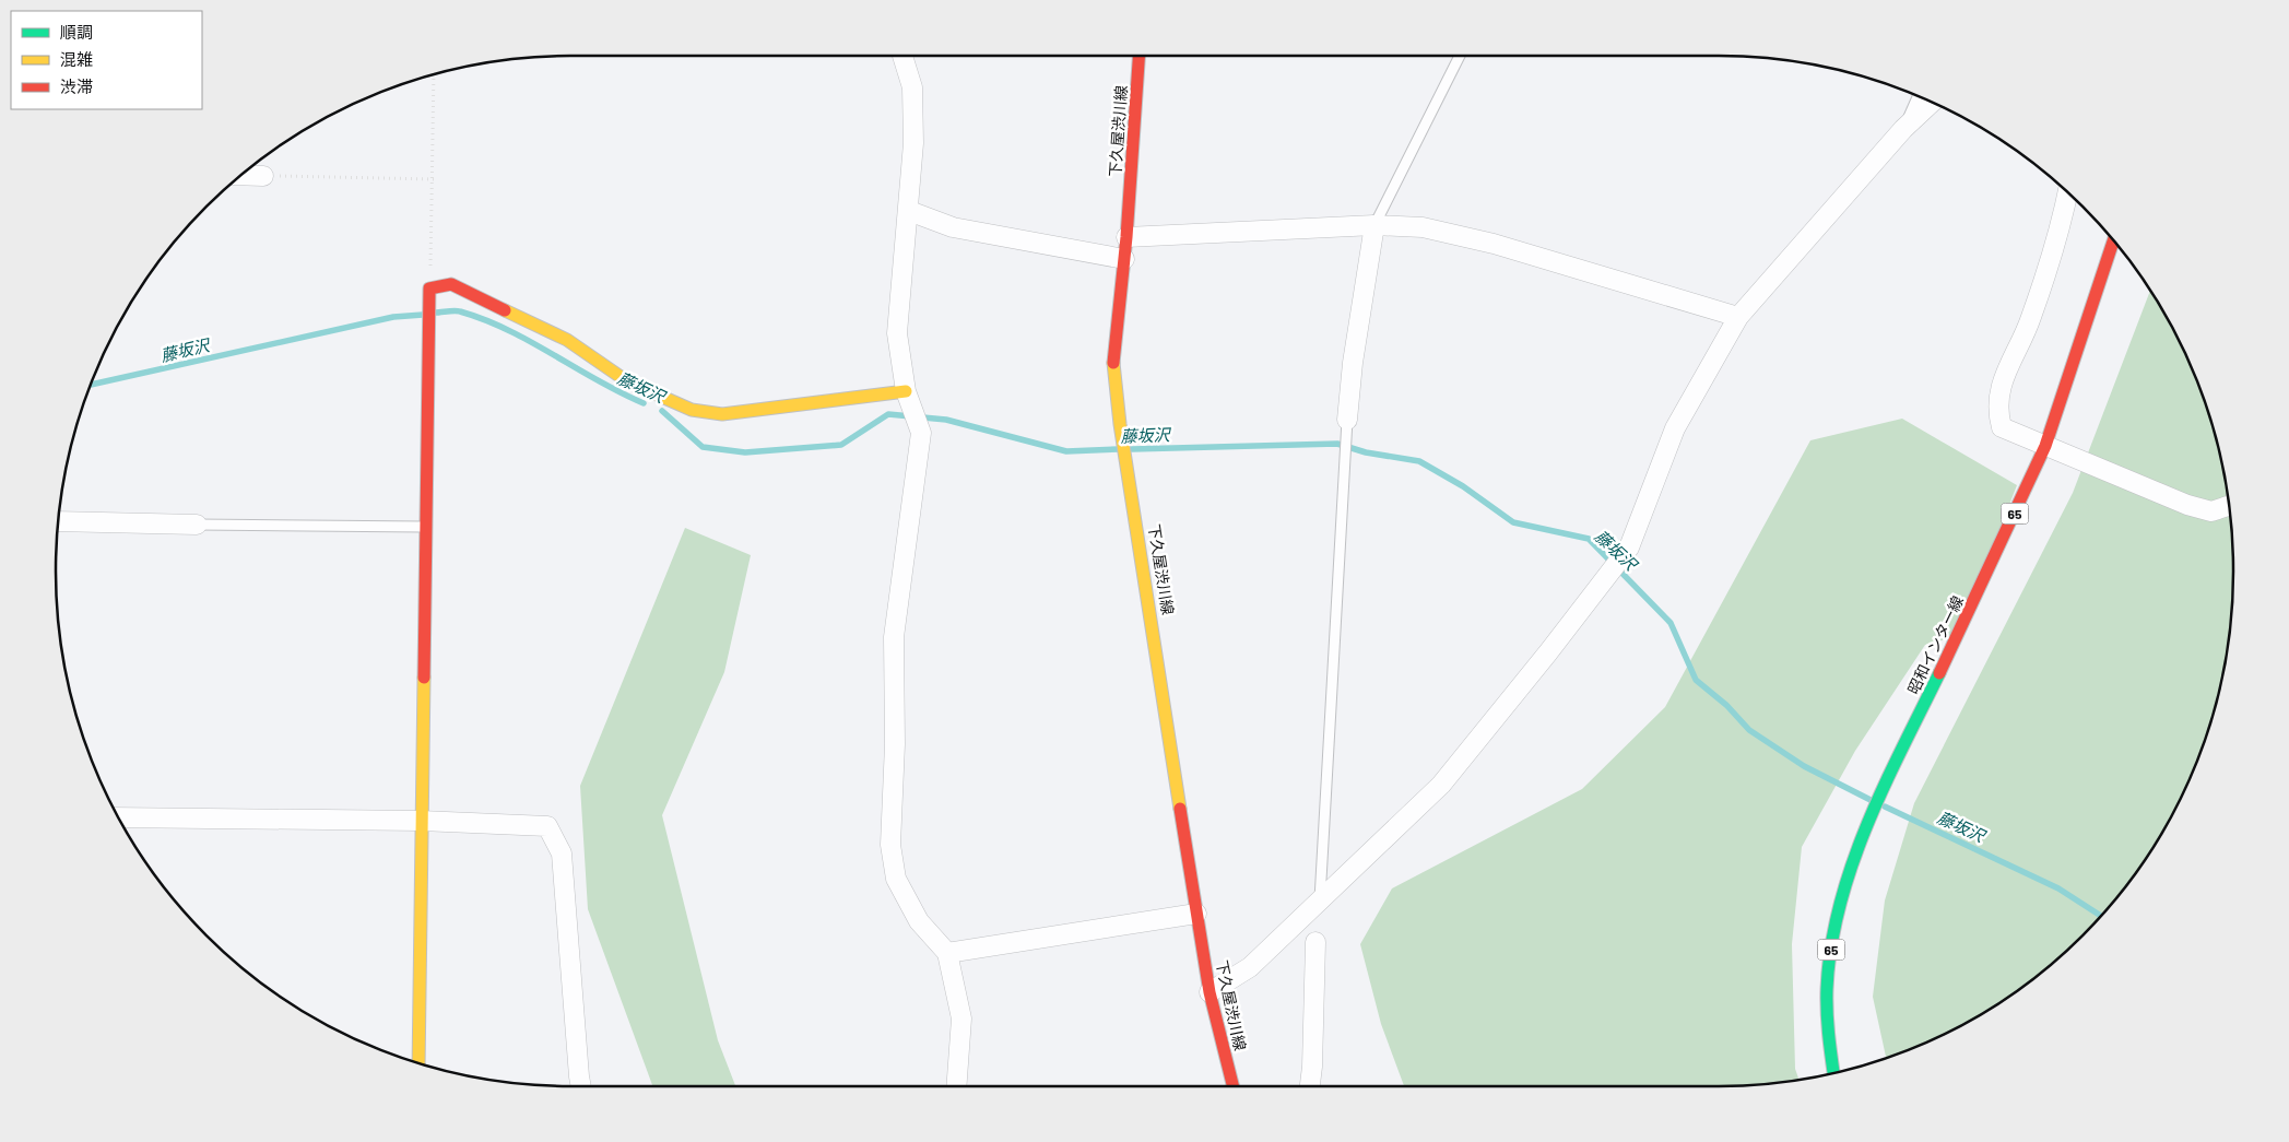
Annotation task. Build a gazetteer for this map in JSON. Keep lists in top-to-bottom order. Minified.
{"streets":{"main road":["下久屋渋川線","65","昭和インター線"]},"water":["藤坂沢"],"legend":["順調","混雑","渋滞"]}
